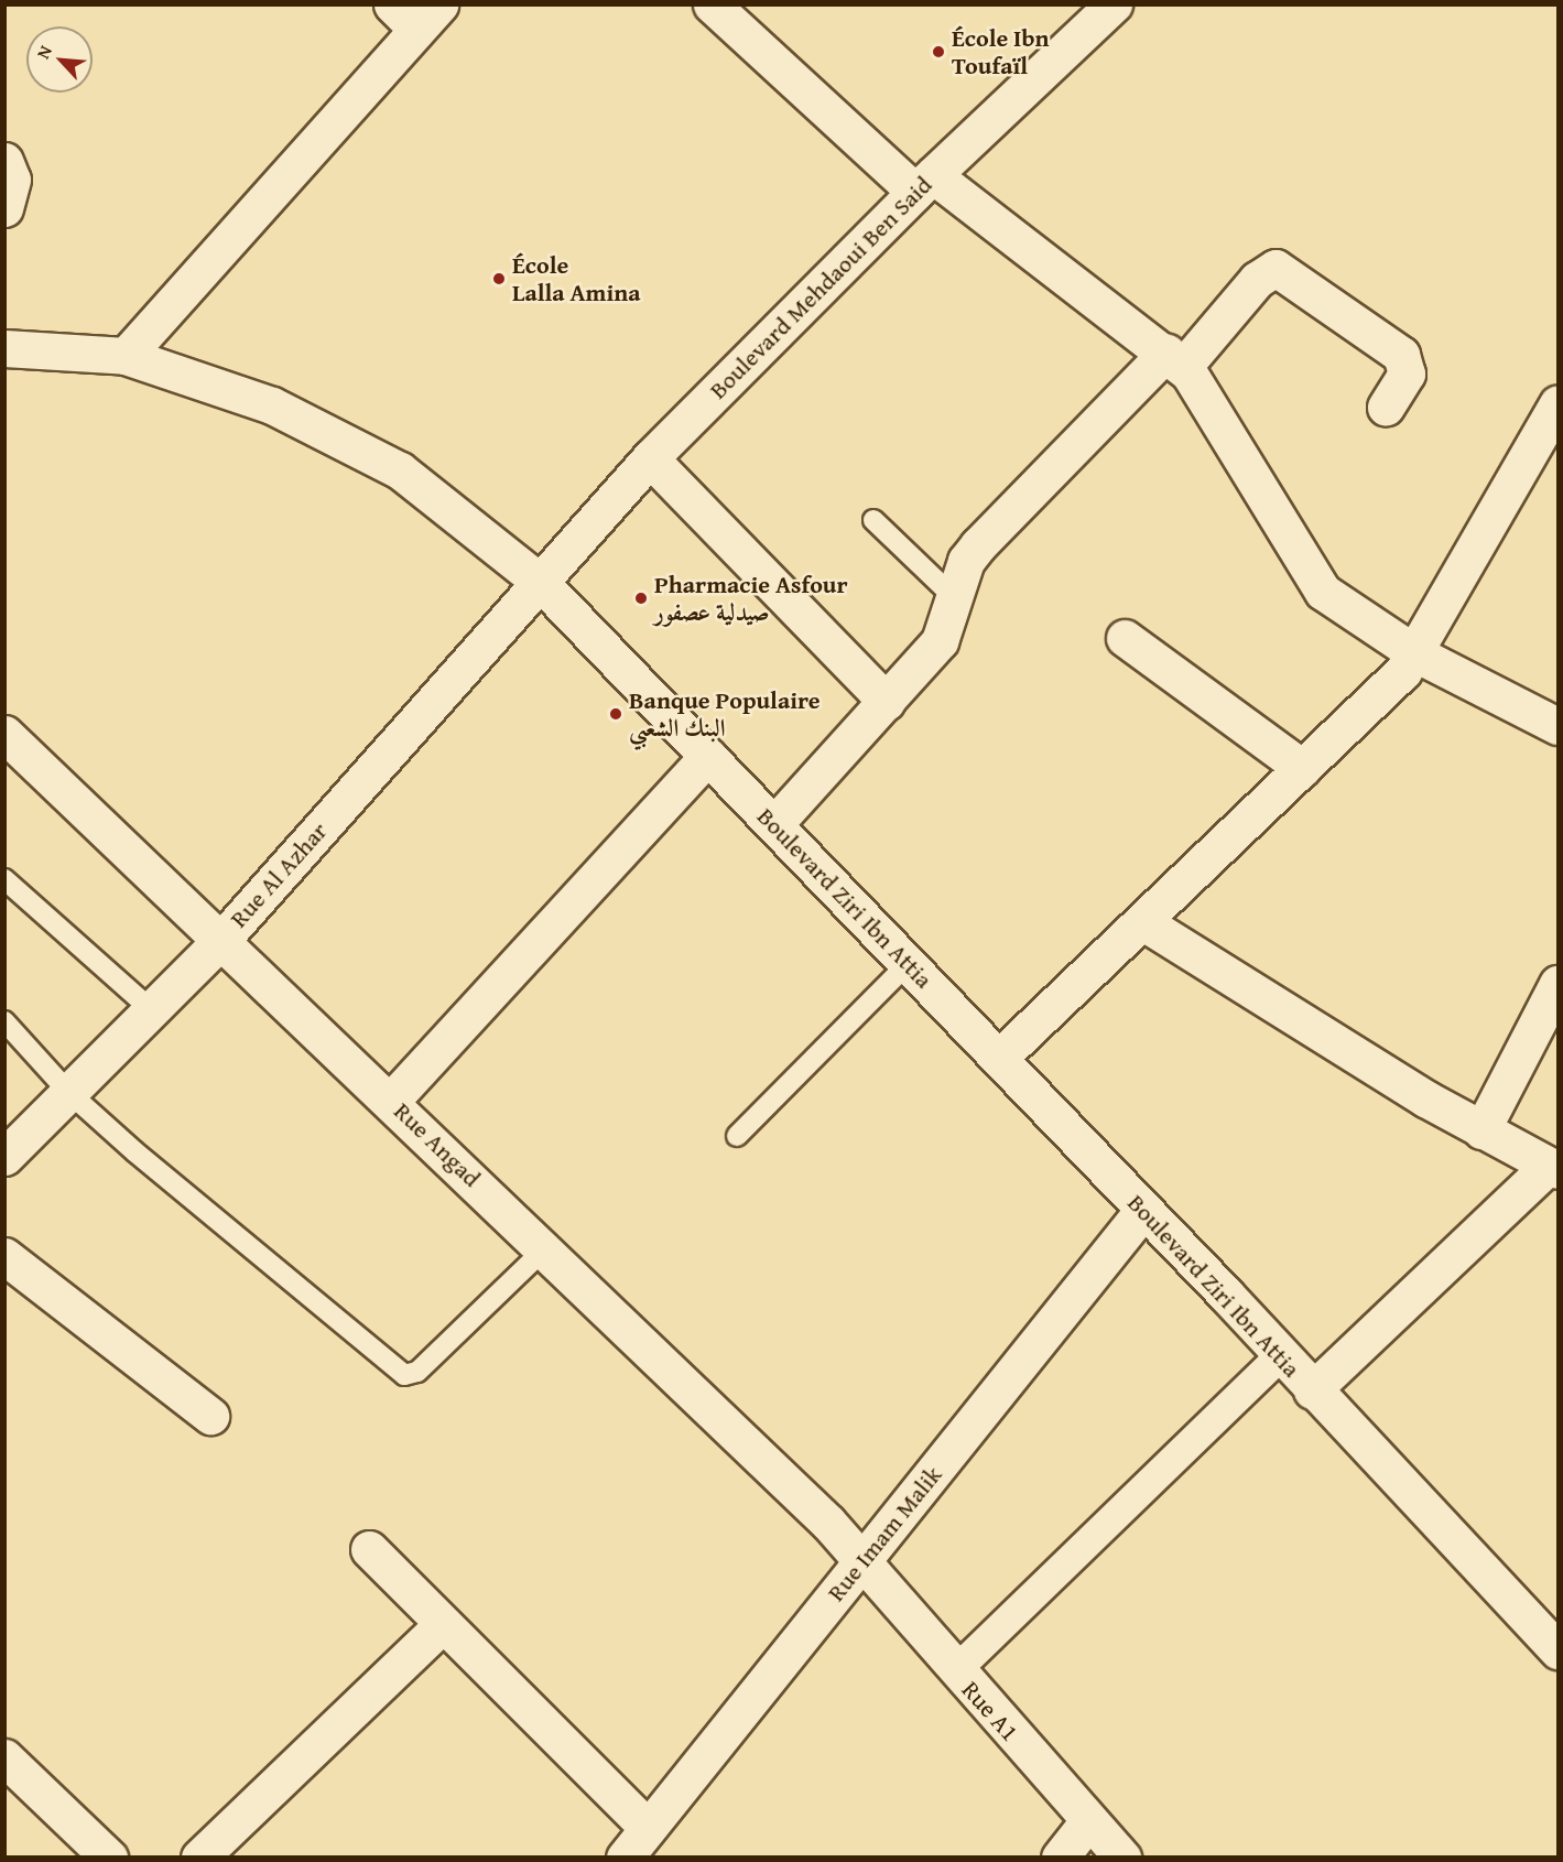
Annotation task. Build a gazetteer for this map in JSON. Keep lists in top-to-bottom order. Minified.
{"streets":{"street":["Boulevard Mehdaoui Ben Said","Rue Al Azhar","Boulevard Ziri Ibn Attia","Rue Angad","Rue Imam Malik","Rue A1"]},"crossings":[["Boulevard Mehdaoui Ben Said","Rue Al Azhar"],["Boulevard Mehdaoui Ben Said","Boulevard Ziri Ibn Attia"],["Rue Al Azhar","Boulevard Ziri Ibn Attia"],["Rue Al Azhar","Rue Angad"],["Boulevard Ziri Ibn Attia","Rue Imam Malik"],["Rue Angad","Rue Imam Malik"],["Rue Angad","Rue A1"],["Rue Imam Malik","Rue A1"]],"places":["École Ibn Toufaïl","École Lalla Amina","Pharmacie Asfour صيدلية عصفور","Banque Populaire البنك الشعبي"],"north":"top left"}
